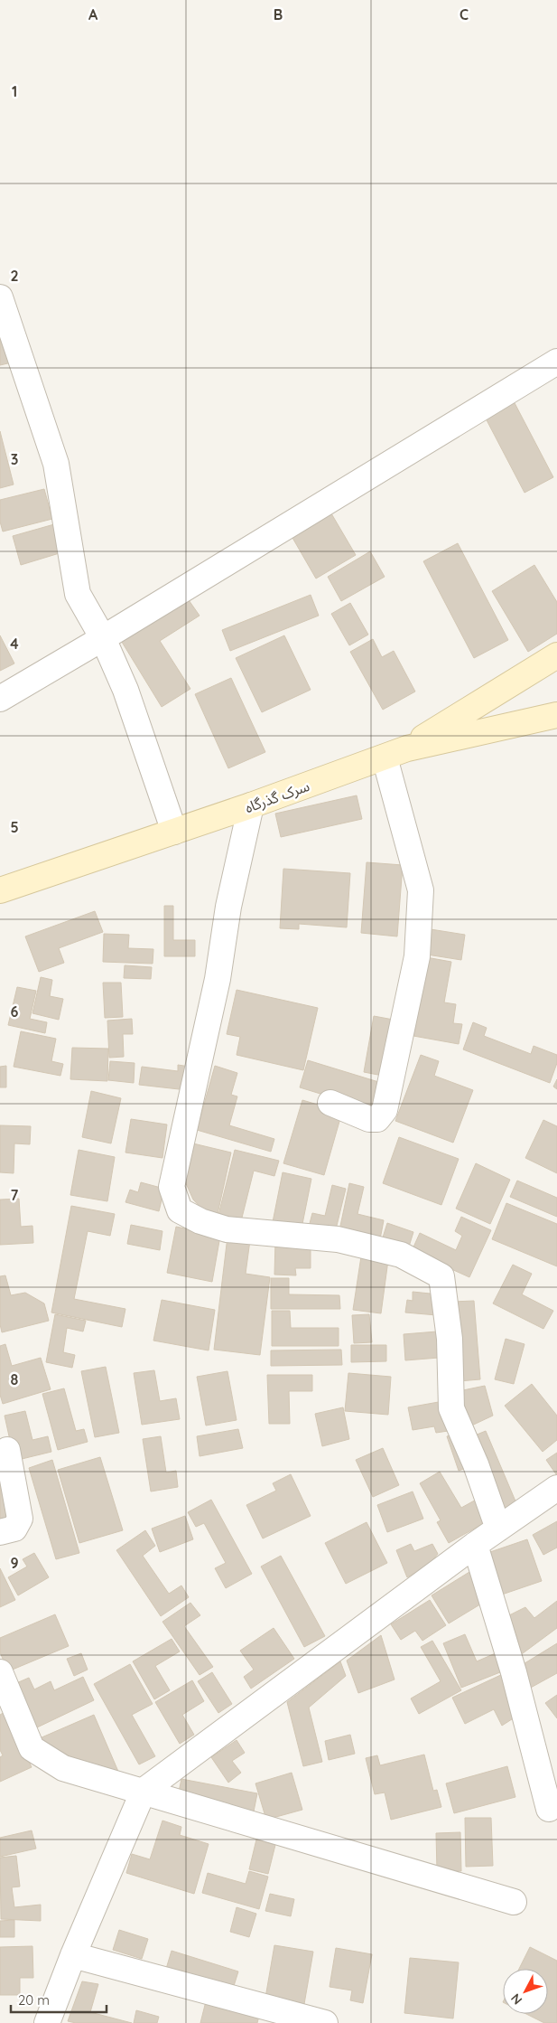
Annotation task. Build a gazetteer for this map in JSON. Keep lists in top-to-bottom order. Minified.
{"streets":{"street":["سرک گذرگاه"]},"scale_bar":"20 m","north":"bottom left","grid":{"columns":["A","B","C"],"rows":["1","2","3","4","5","6","7","8","9"]}}
